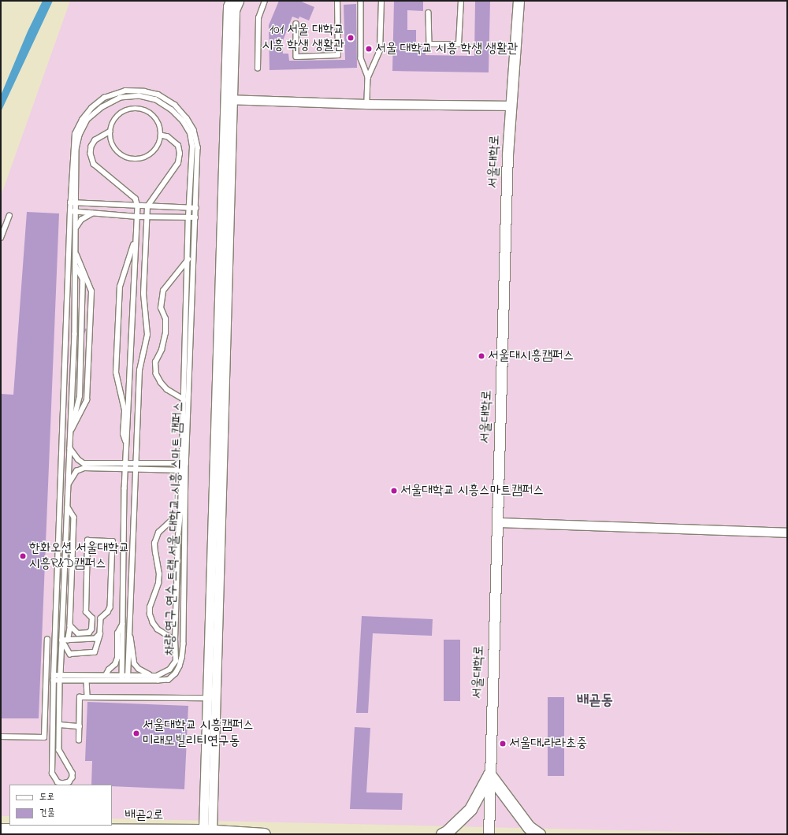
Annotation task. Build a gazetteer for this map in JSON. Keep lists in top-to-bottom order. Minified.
{"streets":{"main road":["배곧2로"],"street":["서울대학로"],"lane":["차량 연구 연수 트랙 서울 대학교-시흥 스마트 캠퍼스"]},"districts":["배곧동"],"places":["101 서울 대학교 시흥 학생 생활관","서울 대학교 시흥 학생 생활관","서울대시흥캠퍼스","서울대학교 시흥스마트캠퍼스","한화오션 서울대학교 시흥R&D캠퍼스","서울대학교 시흥캠퍼스 미래모빌리티연구동","서울대.라라초중"],"legend":["도로","건물"]}
